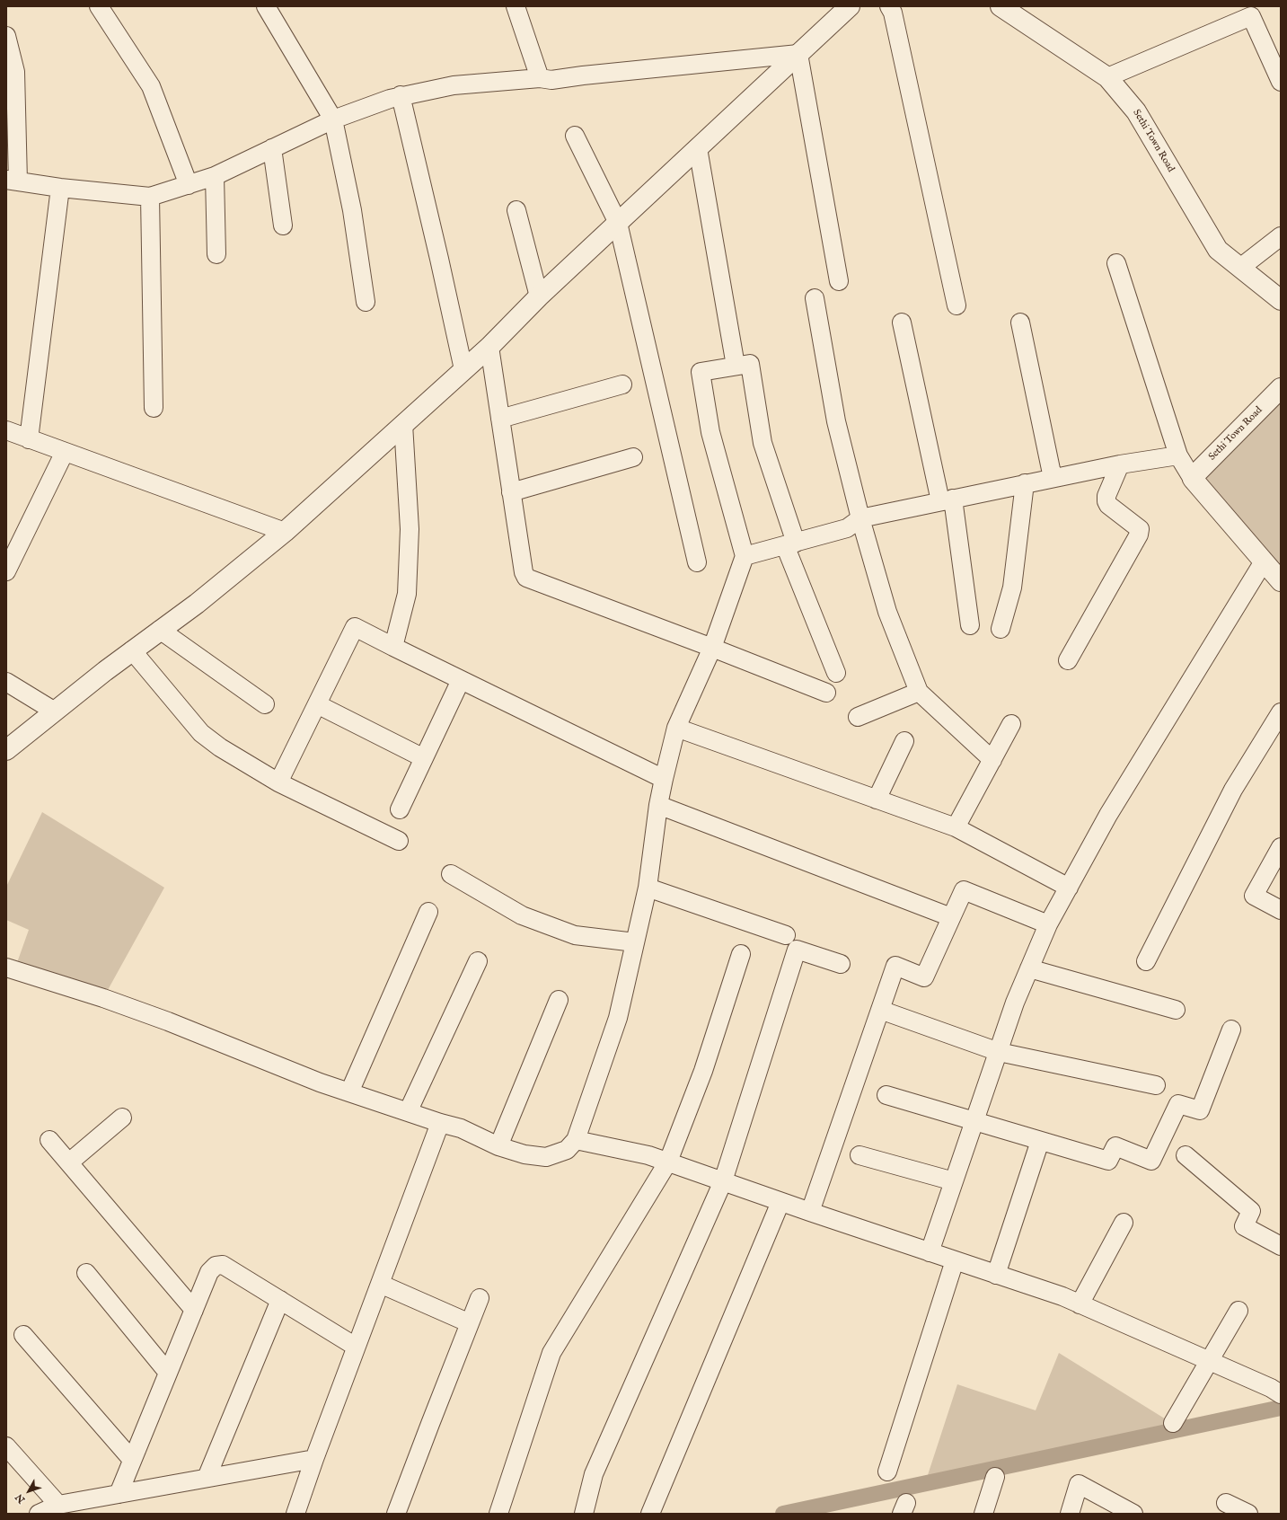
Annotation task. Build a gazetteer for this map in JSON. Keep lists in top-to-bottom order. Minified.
{"streets":{"street":["Sethi Town Road"]},"north":"bottom left"}
